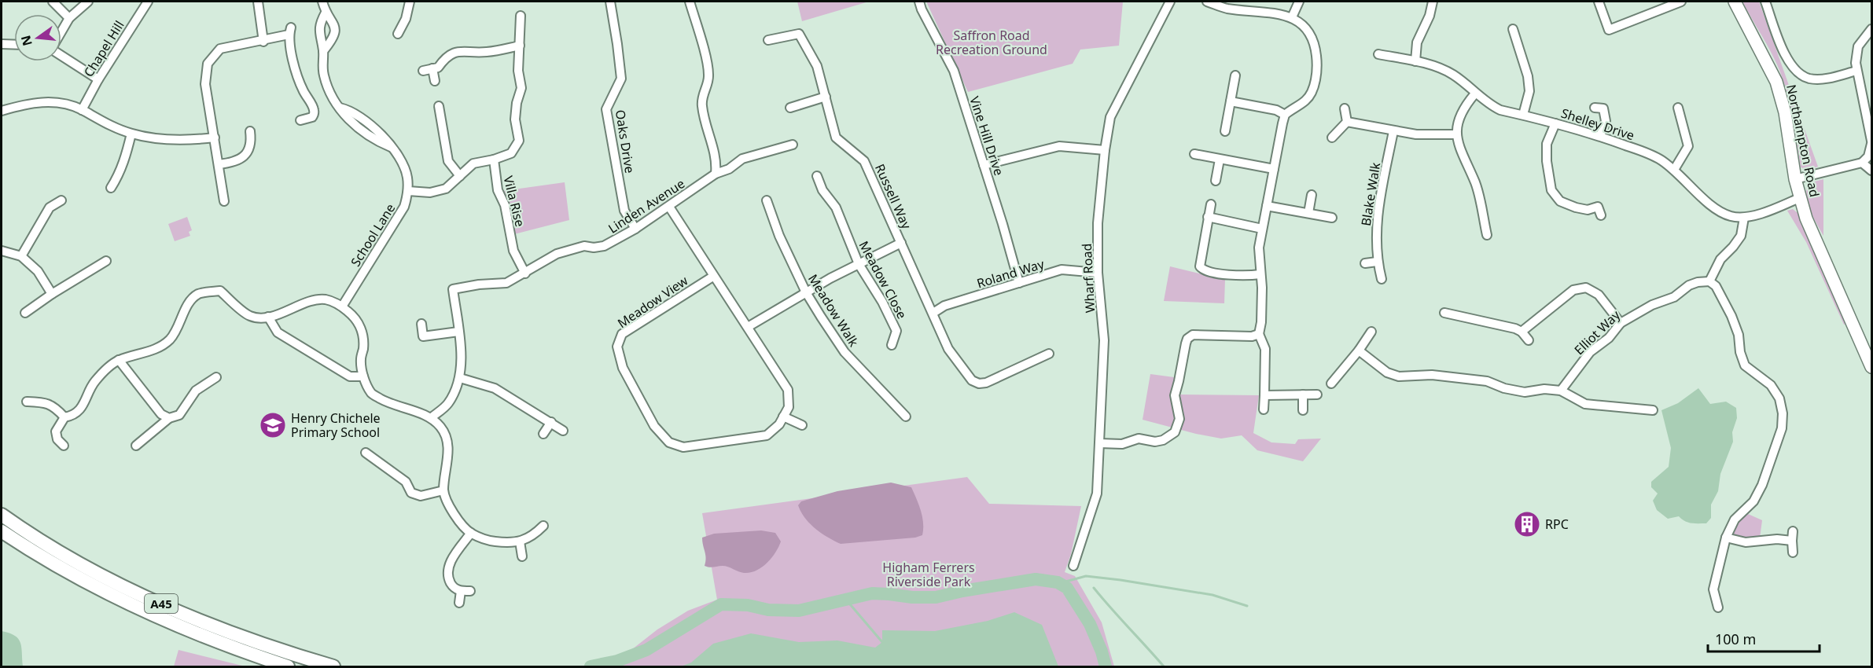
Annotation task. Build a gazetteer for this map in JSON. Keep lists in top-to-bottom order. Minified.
{"streets":{"highway":["A45"],"main road":["Northampton Road"],"street":["Chapel Hill","Shelley Drive","Vine Hill Drive","Oaks Drive","Blake Walk","Russell Way","Villa Rise","Linden Avenue","School Lane","Roland Way","Wharf Road","Meadow Close","Meadow View","Meadow Walk","Elliot Way"]},"crossings":[["Shelley Drive","Northampton Road"],["Vine Hill Drive","Roland Way"],["Oaks Drive","Linden Avenue"],["Russell Way","Roland Way"],["Villa Rise","Linden Avenue"],["Linden Avenue","Meadow View"],["Roland Way","Wharf Road"]],"parks":["Saffron Road Recreation Ground","Higham Ferrers Riverside Park"],"places":{"school or university":["Henry Chichele Primary School"],"building":["RPC"]},"scale_bar":"100 m","north":"left"}
